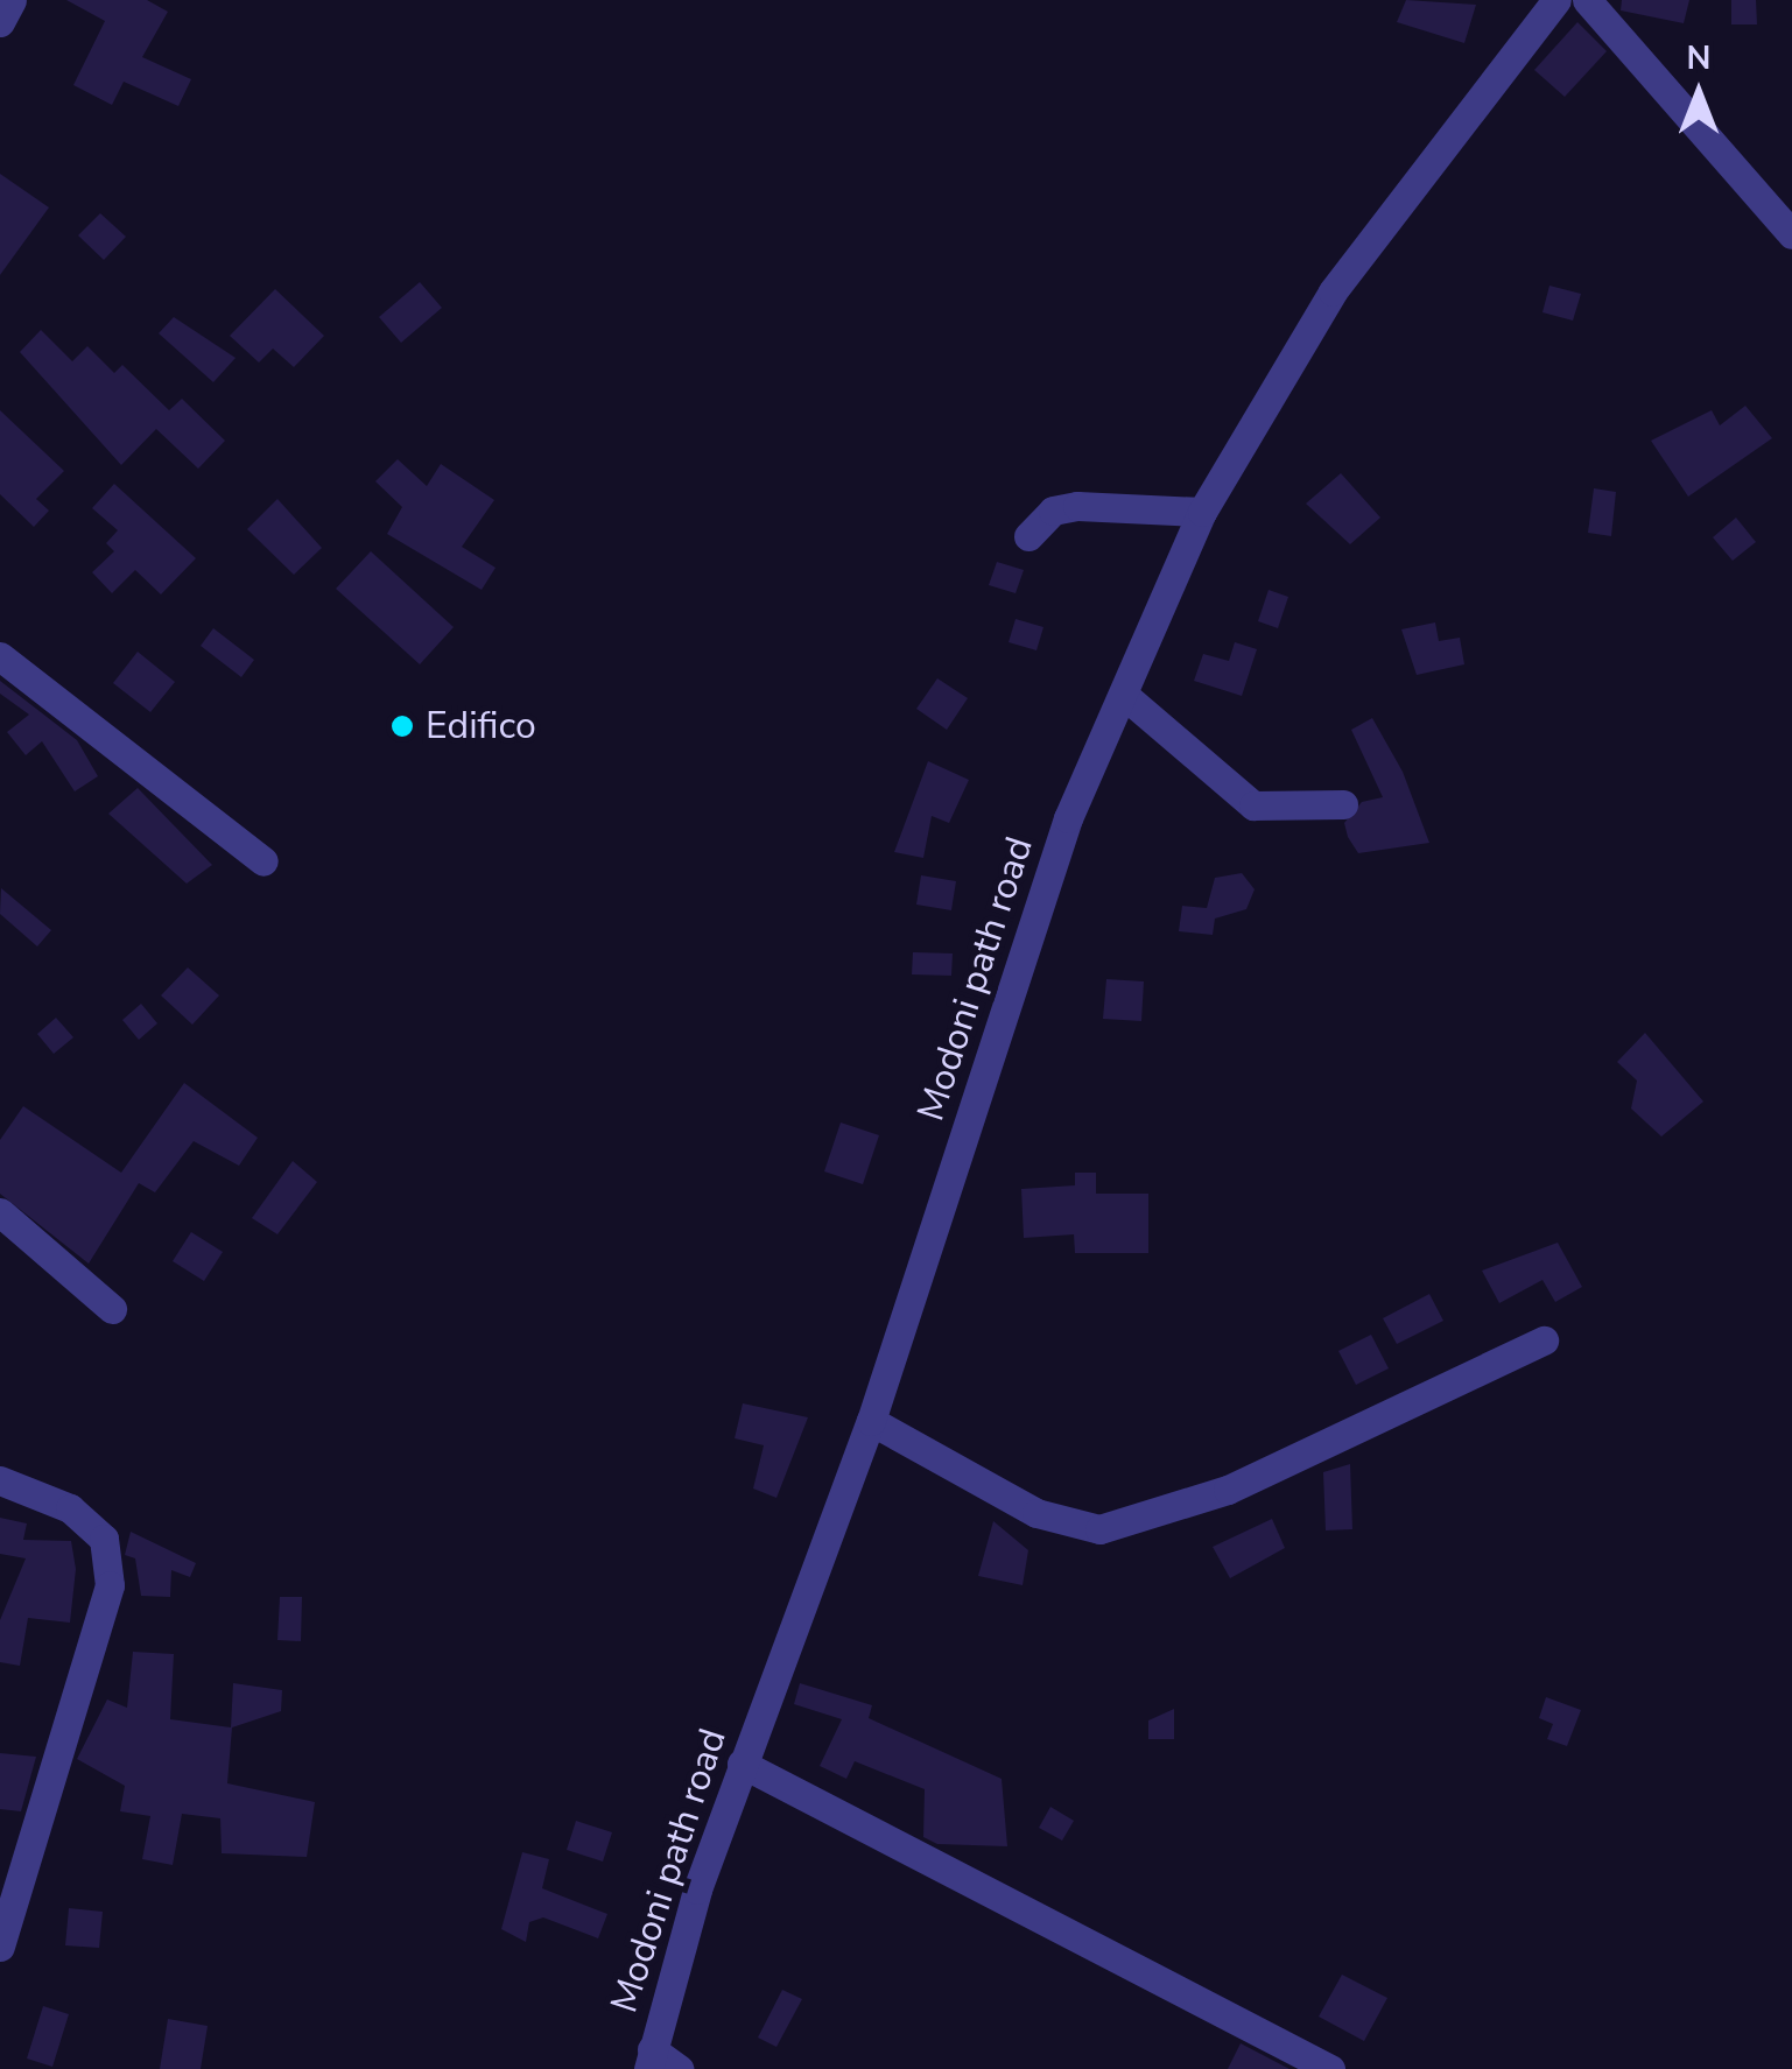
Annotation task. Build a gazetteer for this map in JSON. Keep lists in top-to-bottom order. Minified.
{"streets":{"street":["Modoni path road"]},"places":["Edifico"],"north":"top"}
